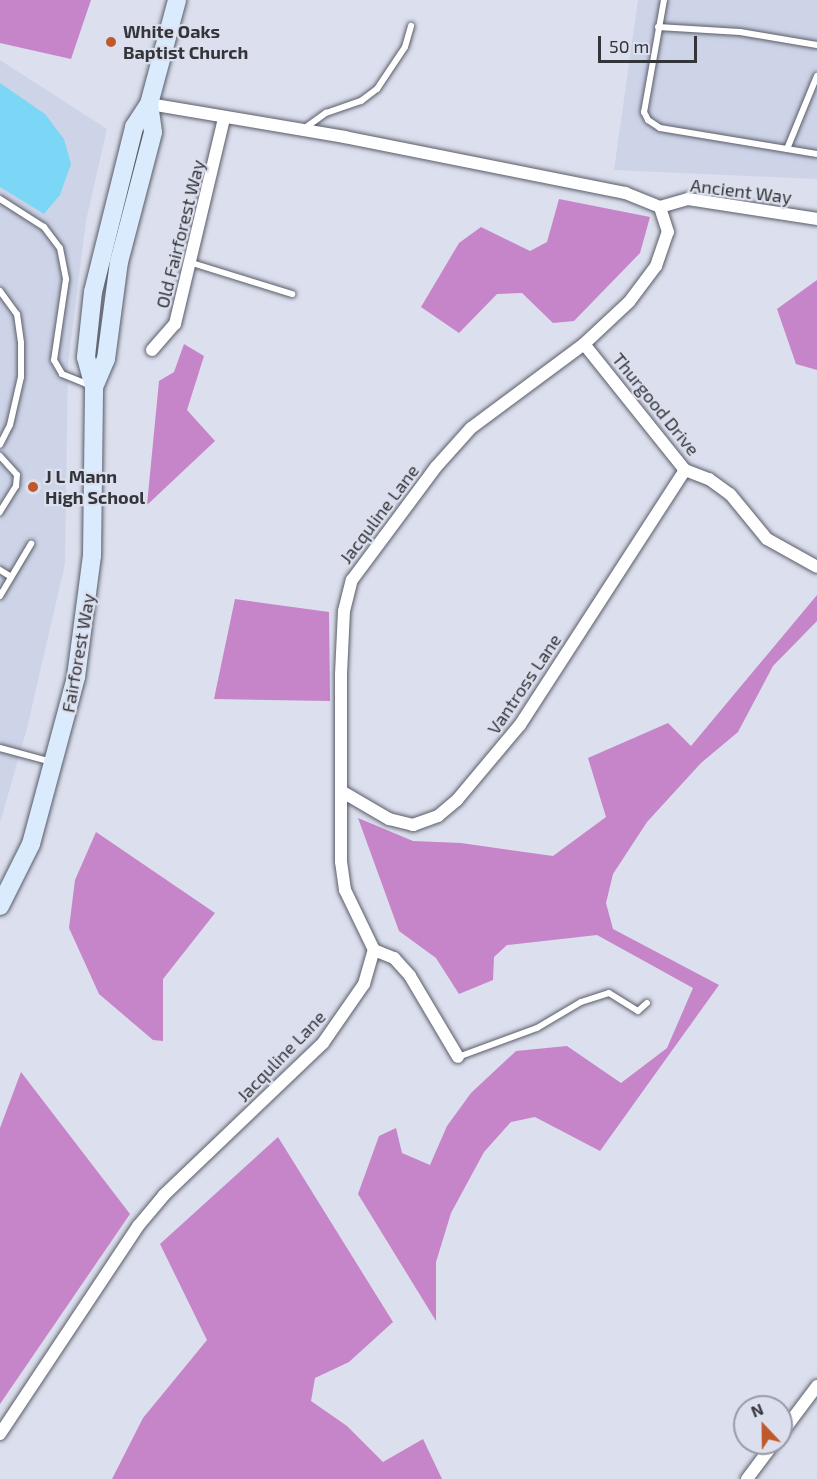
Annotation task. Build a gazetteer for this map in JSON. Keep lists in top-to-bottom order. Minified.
{"streets":{"main road":["Fairforest Way"],"street":["Ancient Way","Old Fairforest Way","Thurgood Drive","Jacquline Lane","Vantross Lane"]},"crossings":[["Ancient Way","Jacquline Lane"],["Thurgood Drive","Jacquline Lane"],["Thurgood Drive","Vantross Lane"],["Jacquline Lane","Vantross Lane"]],"places":["White Oaks Baptist Church","J L Mann High School"],"scale_bar":"50 m","north":"top"}
